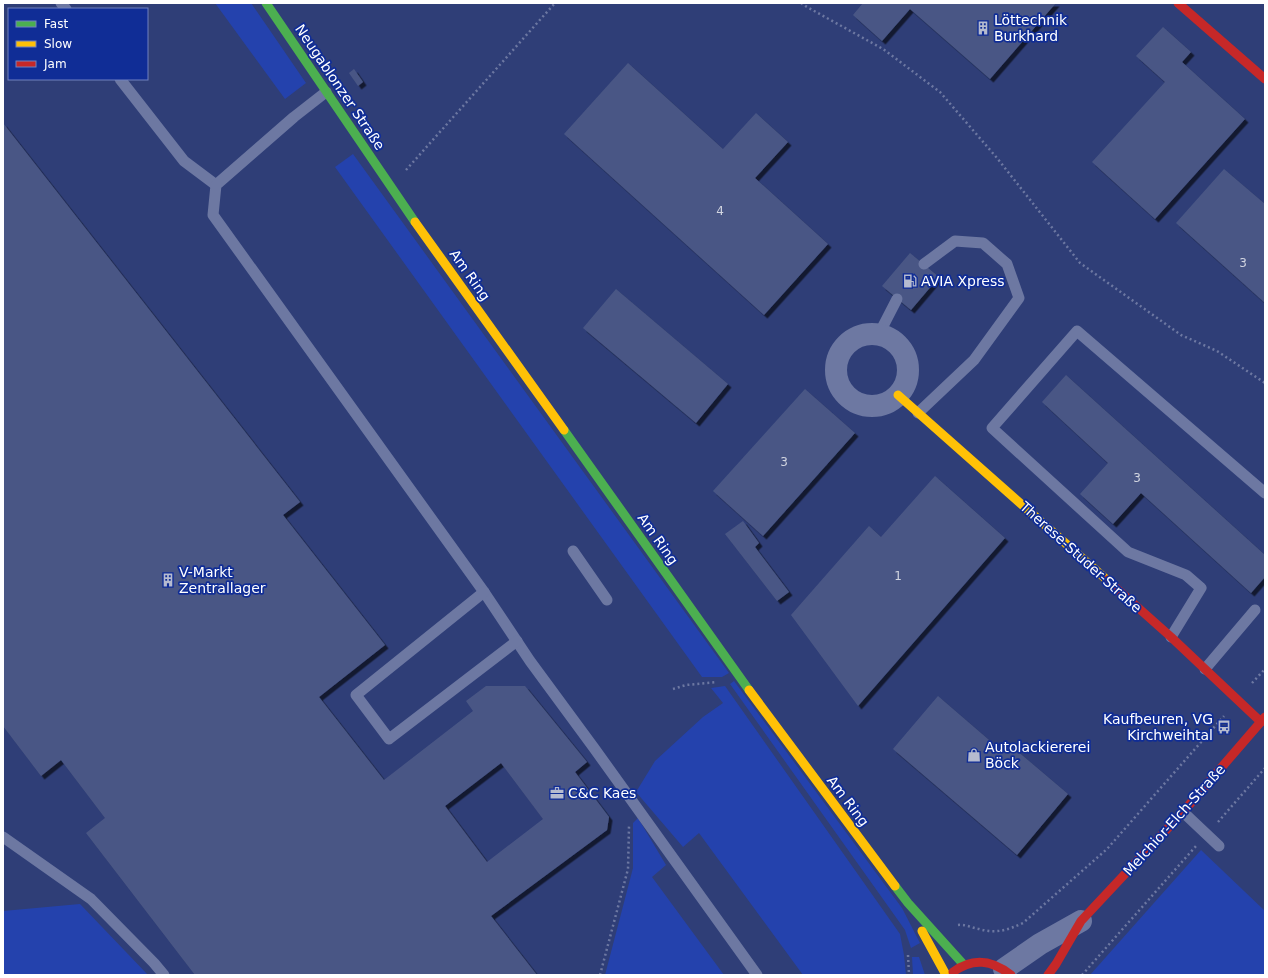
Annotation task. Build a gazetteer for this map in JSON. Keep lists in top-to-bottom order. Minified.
{"streets":{"street":["Neugablonzer Straße","Am Ring","Therese-Studer-Straße","Melchior-Elch-Straße"]},"crossings":[["Neugablonzer Straße","Am Ring"],["Therese-Studer-Straße","Melchior-Elch-Straße"]],"places":{"building":["Löttechnik Burkhard","V-Markt Zentrallager"],"fuel station":["AVIA Xpress"],"bus stop":["Kaufbeuren, VG Kirchweihtal"],"shop":["Autolackiererei Böck"],"office":["C&C Kaes"]},"house_numbers":["4","3","3","3","1"],"legend":["Fast","Slow","Jam"]}
